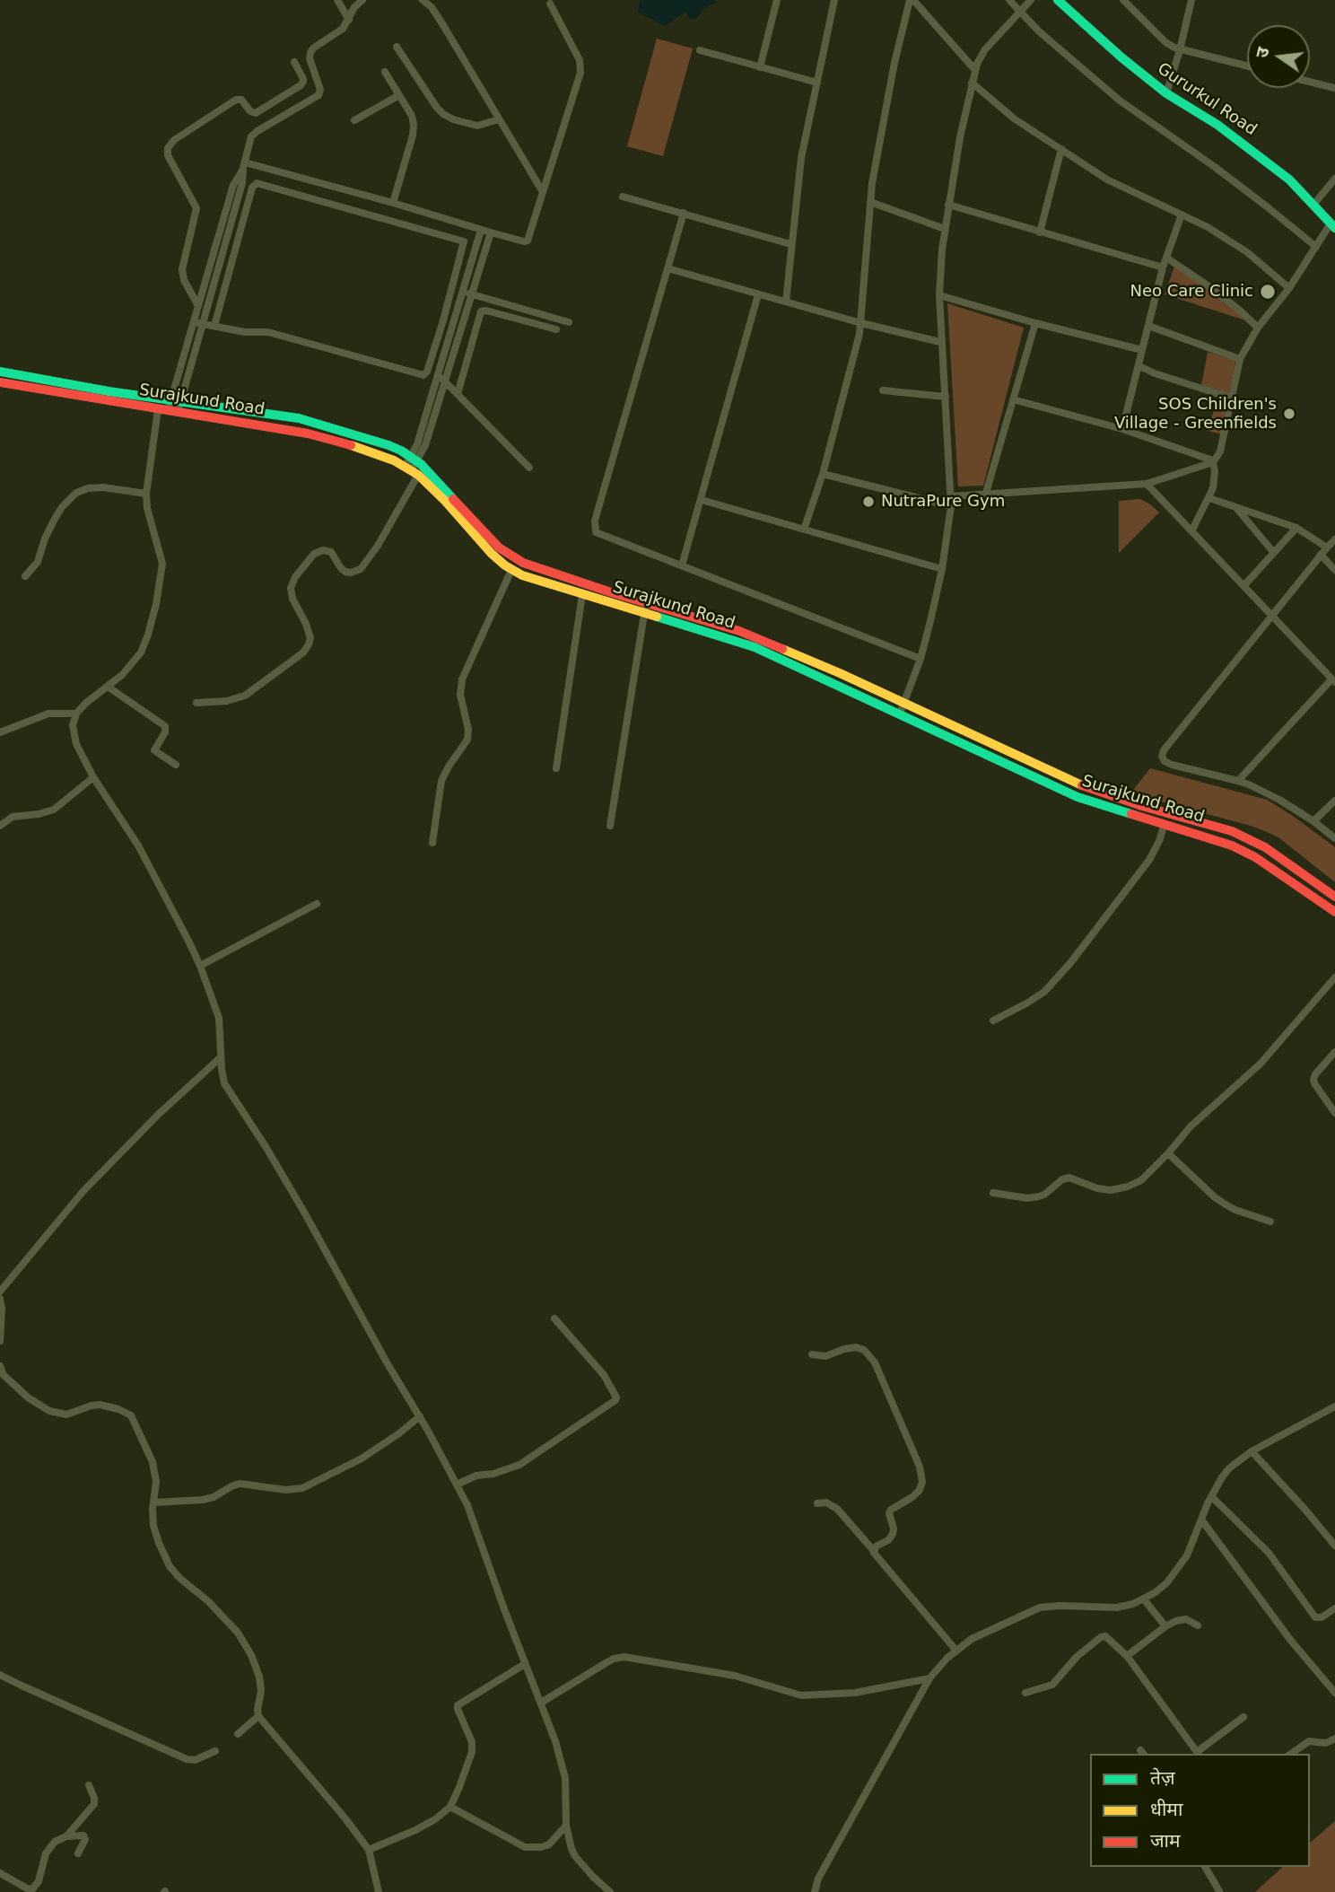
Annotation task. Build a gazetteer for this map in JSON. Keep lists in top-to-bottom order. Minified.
{"streets":{"main road":["Gururkul Road","Surajkund Road"]},"places":["Neo Care Clinic","SOS Children's Village - Greenfields","NutraPure Gym"],"legend":["तेज़","धीमा","जाम"],"north":"left"}
